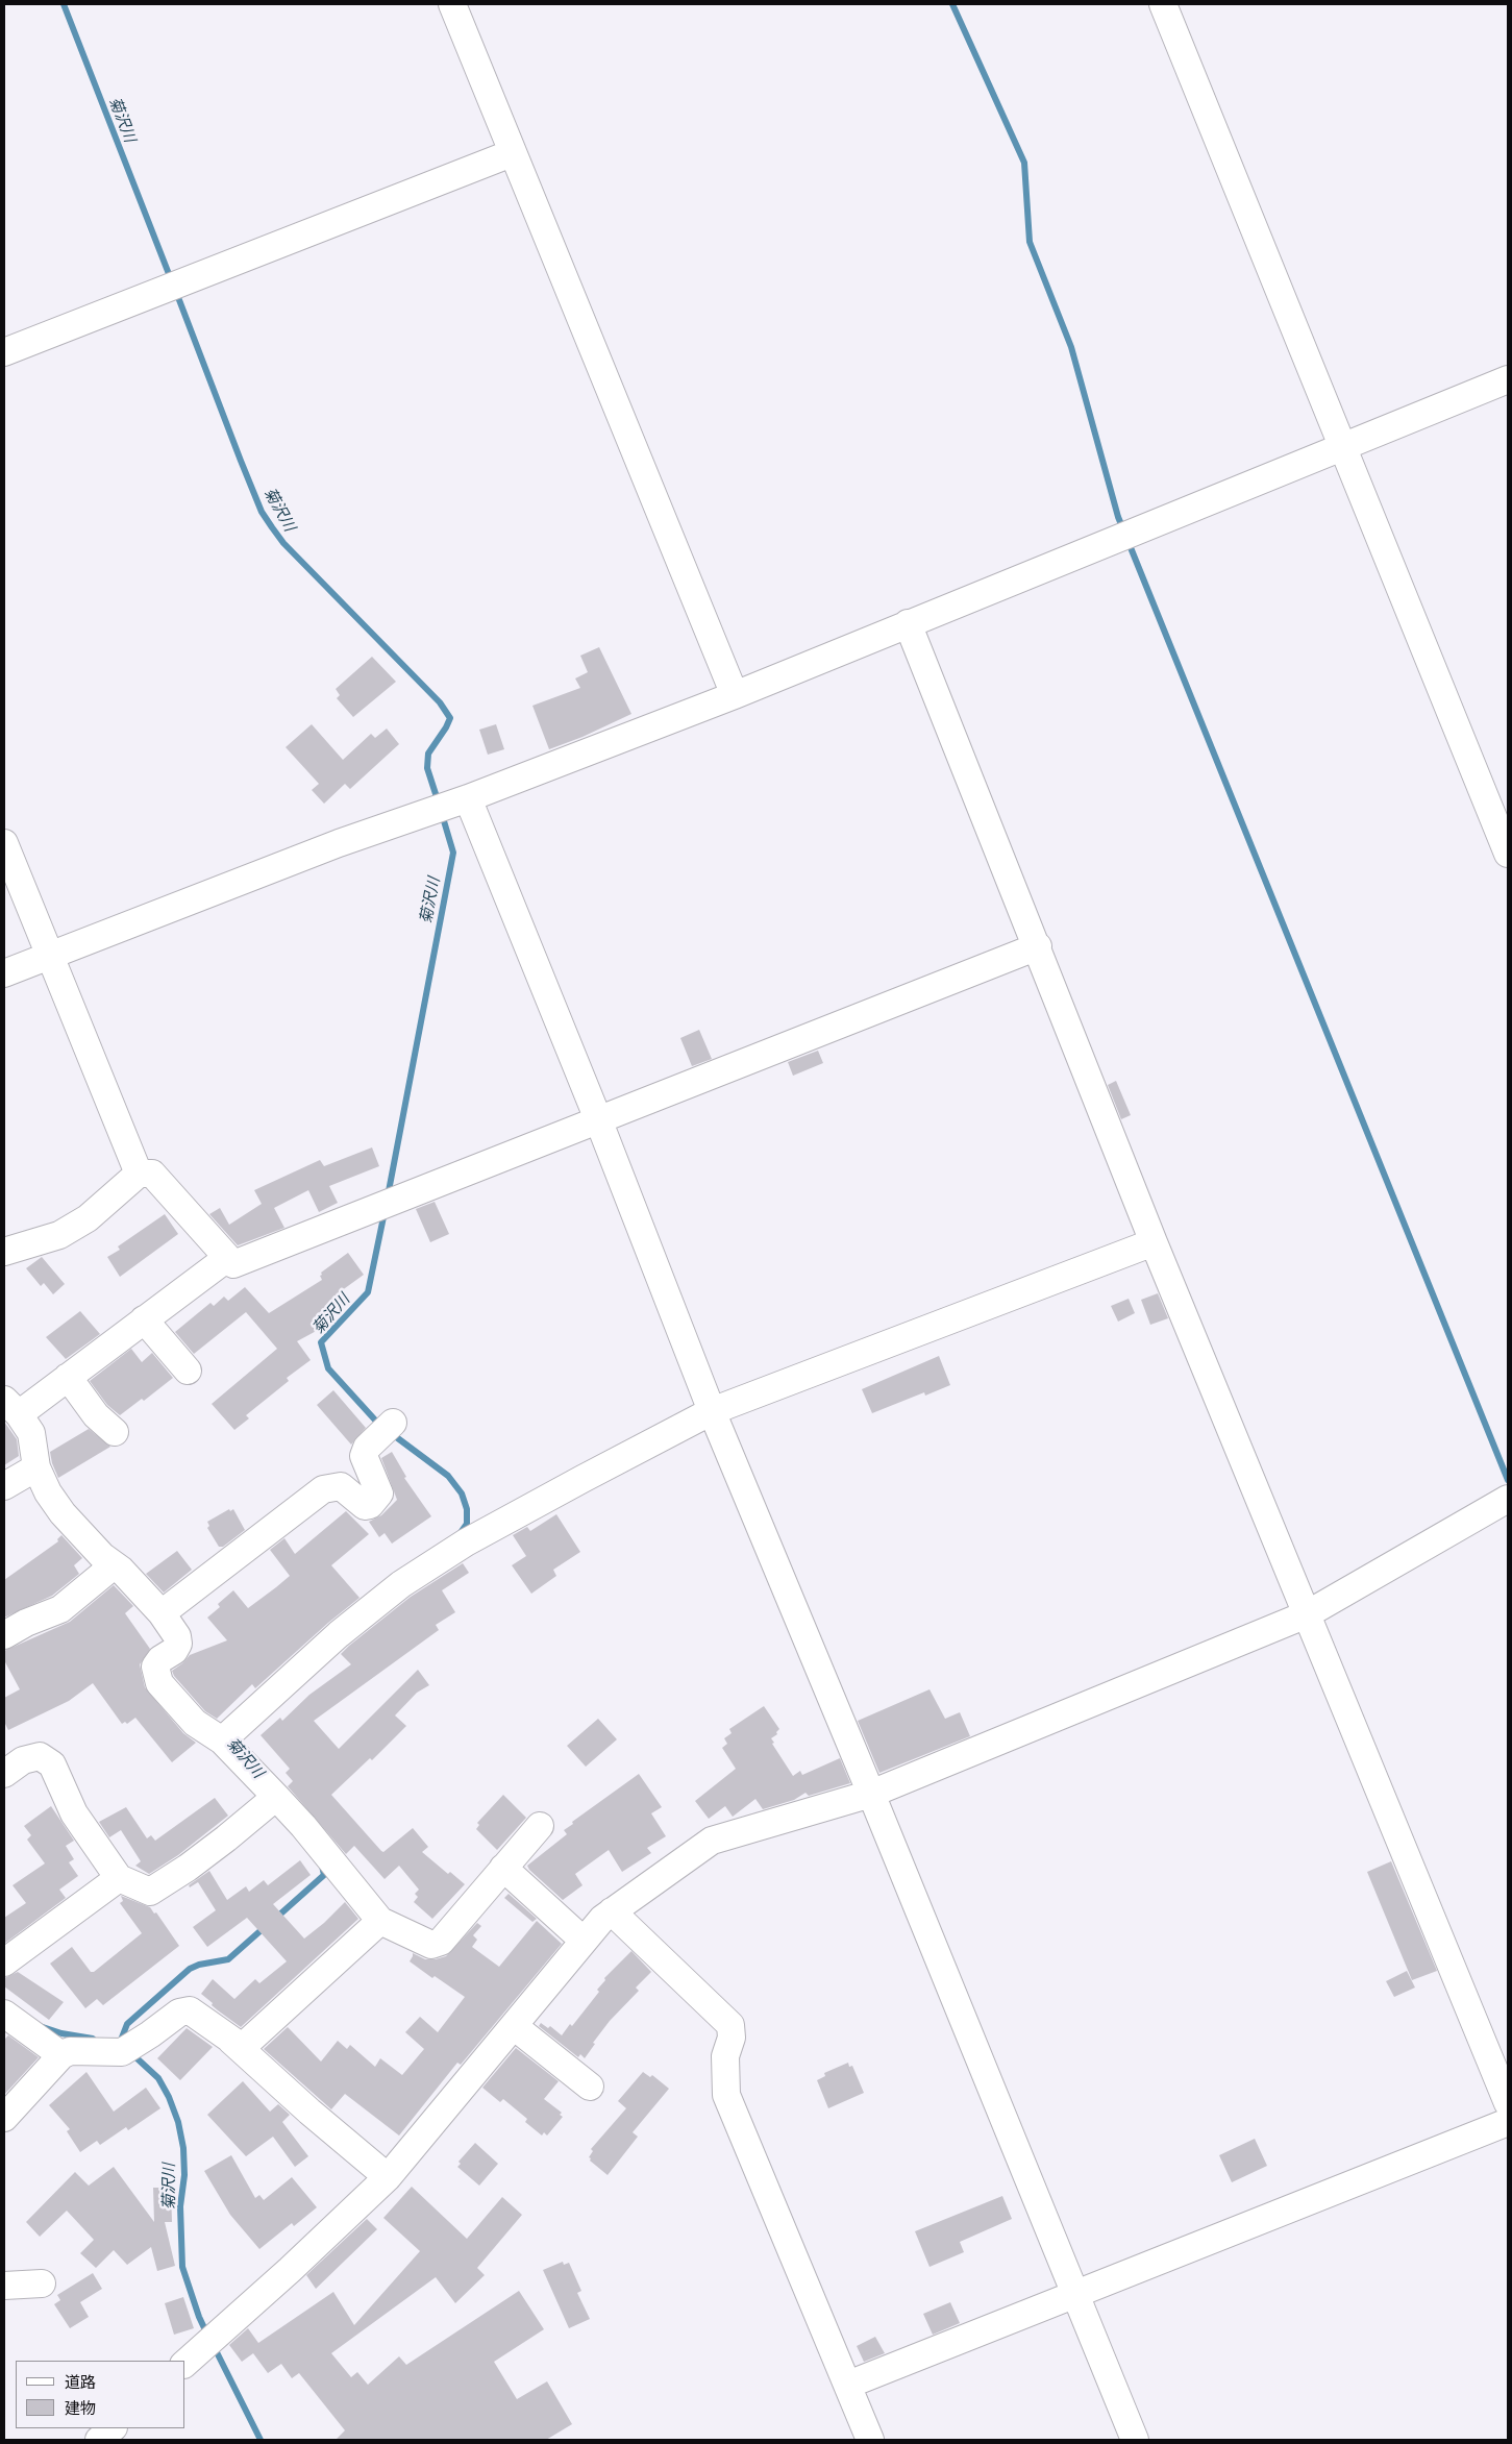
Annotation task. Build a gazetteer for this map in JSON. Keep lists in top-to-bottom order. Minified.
{"water":["菊沢川"],"legend":["道路","建物"]}
